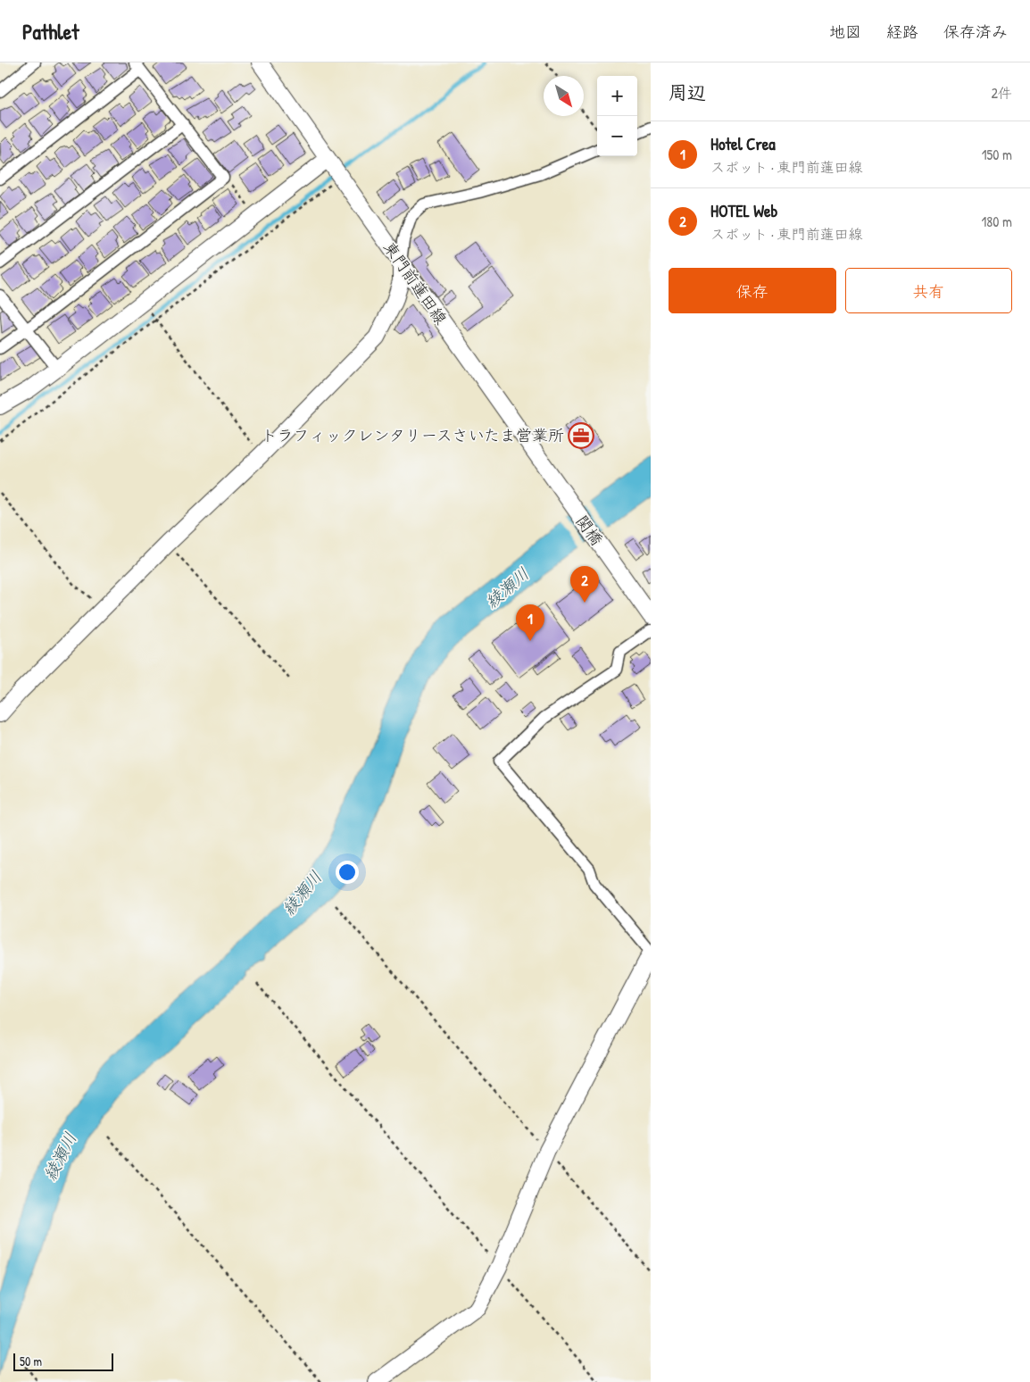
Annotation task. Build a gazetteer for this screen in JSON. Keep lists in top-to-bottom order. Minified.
{"streets":{"street":["東門前蓮田線","関橋"]},"crossings":[["東門前蓮田線","関橋"]],"water":["綾瀬川"],"places":{"office":["トラフィックレンタリースさいたま営業所"]},"scale_bar":"50 m","north":"bottom right","page":{"header":"Pathlet","nav":["地図","経路","保存済み"],"heading":["周辺","2件"],"map_buttons":["+","−"],"list":[{"mark":"1","name":"Hotel Crea","note":"スポット · 東門前蓮田線","value":"150 m"},{"mark":"2","name":"HOTEL Web","note":"スポット · 東門前蓮田線","value":"180 m"}],"buttons":["保存","共有"],"pins":["2","1"],"scale":"50 m"}}
